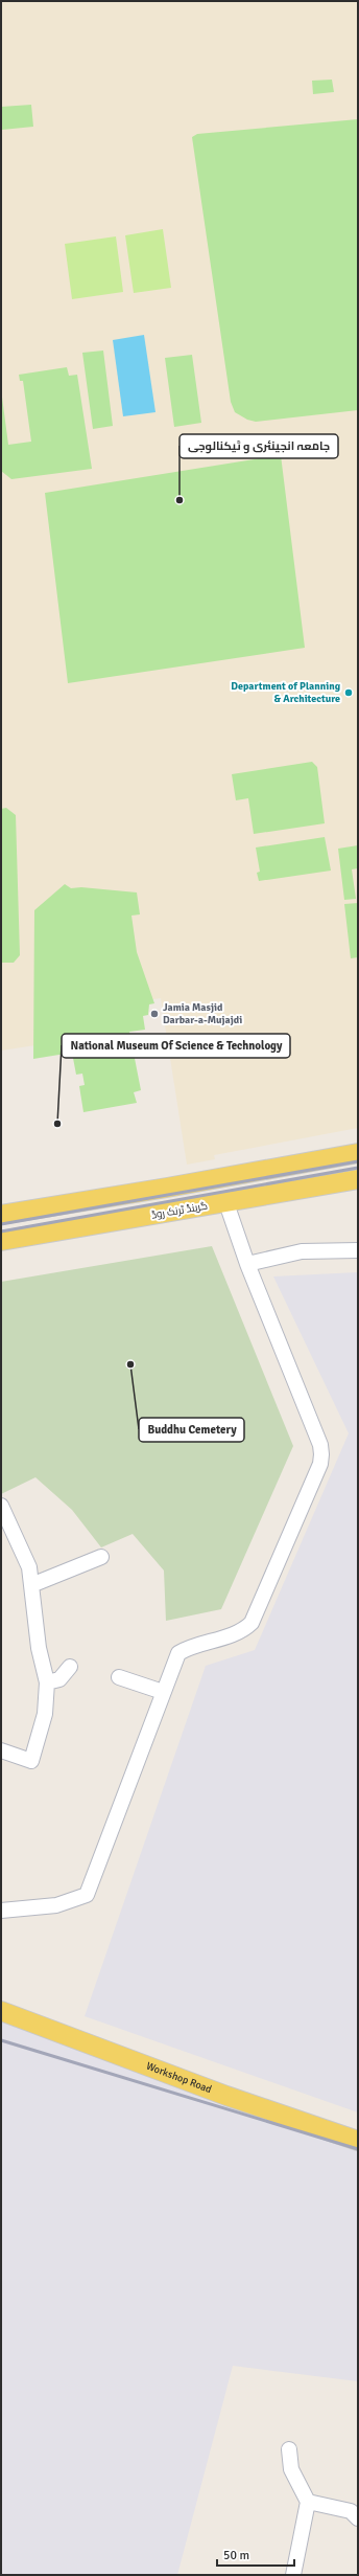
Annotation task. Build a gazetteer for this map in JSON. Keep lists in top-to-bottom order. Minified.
{"streets":{"main road":["گرینڈ ٹرنک روڈ","Workshop Road"]},"places":["جامعہ انجینئری و ٹیکنالوجی","Department of Planning & Architecture","Jamia Masjid Darbar-a-Mujajdi","National Museum Of Science & Technology","Buddhu Cemetery"],"scale_bar":"50 m"}
